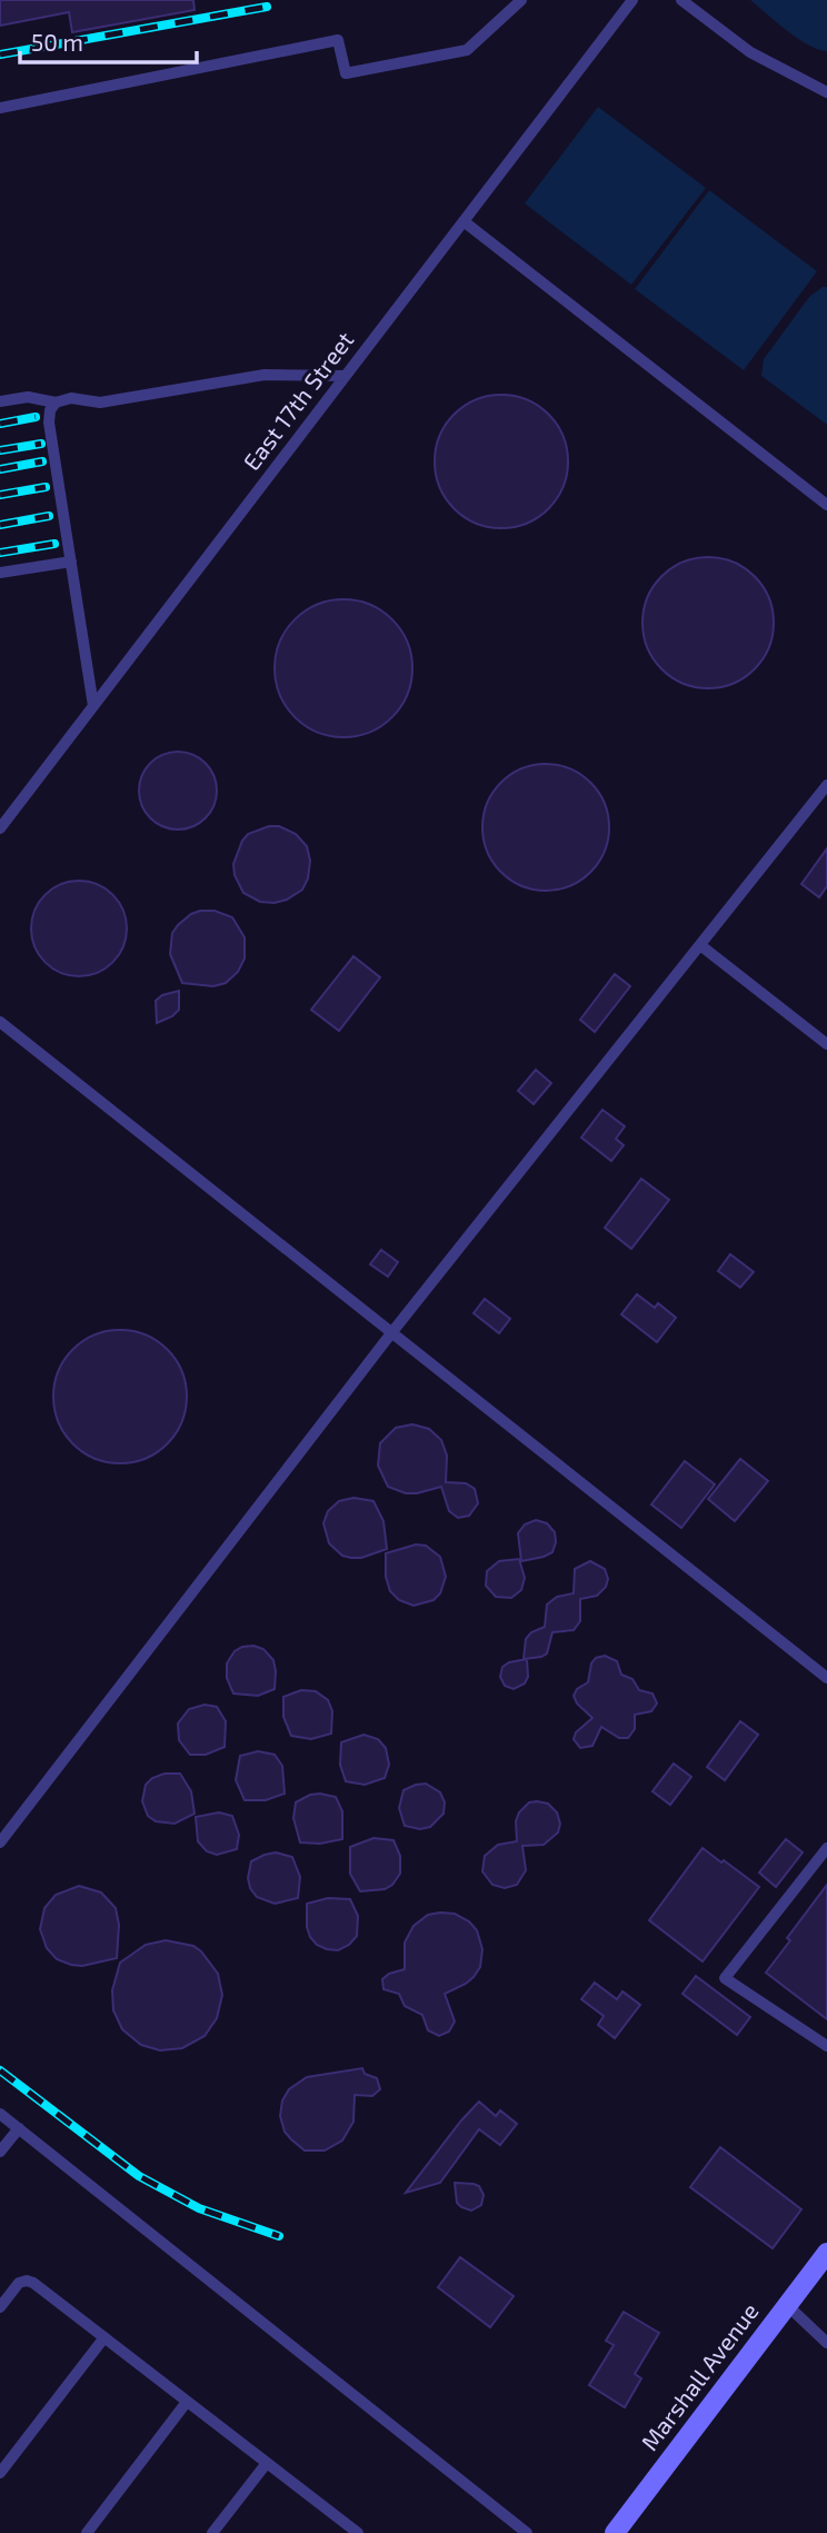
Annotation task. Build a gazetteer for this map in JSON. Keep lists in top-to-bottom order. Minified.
{"streets":{"street":["Marshall Avenue"],"lane":["East 17th Street"]},"scale_bar":"50 m"}
